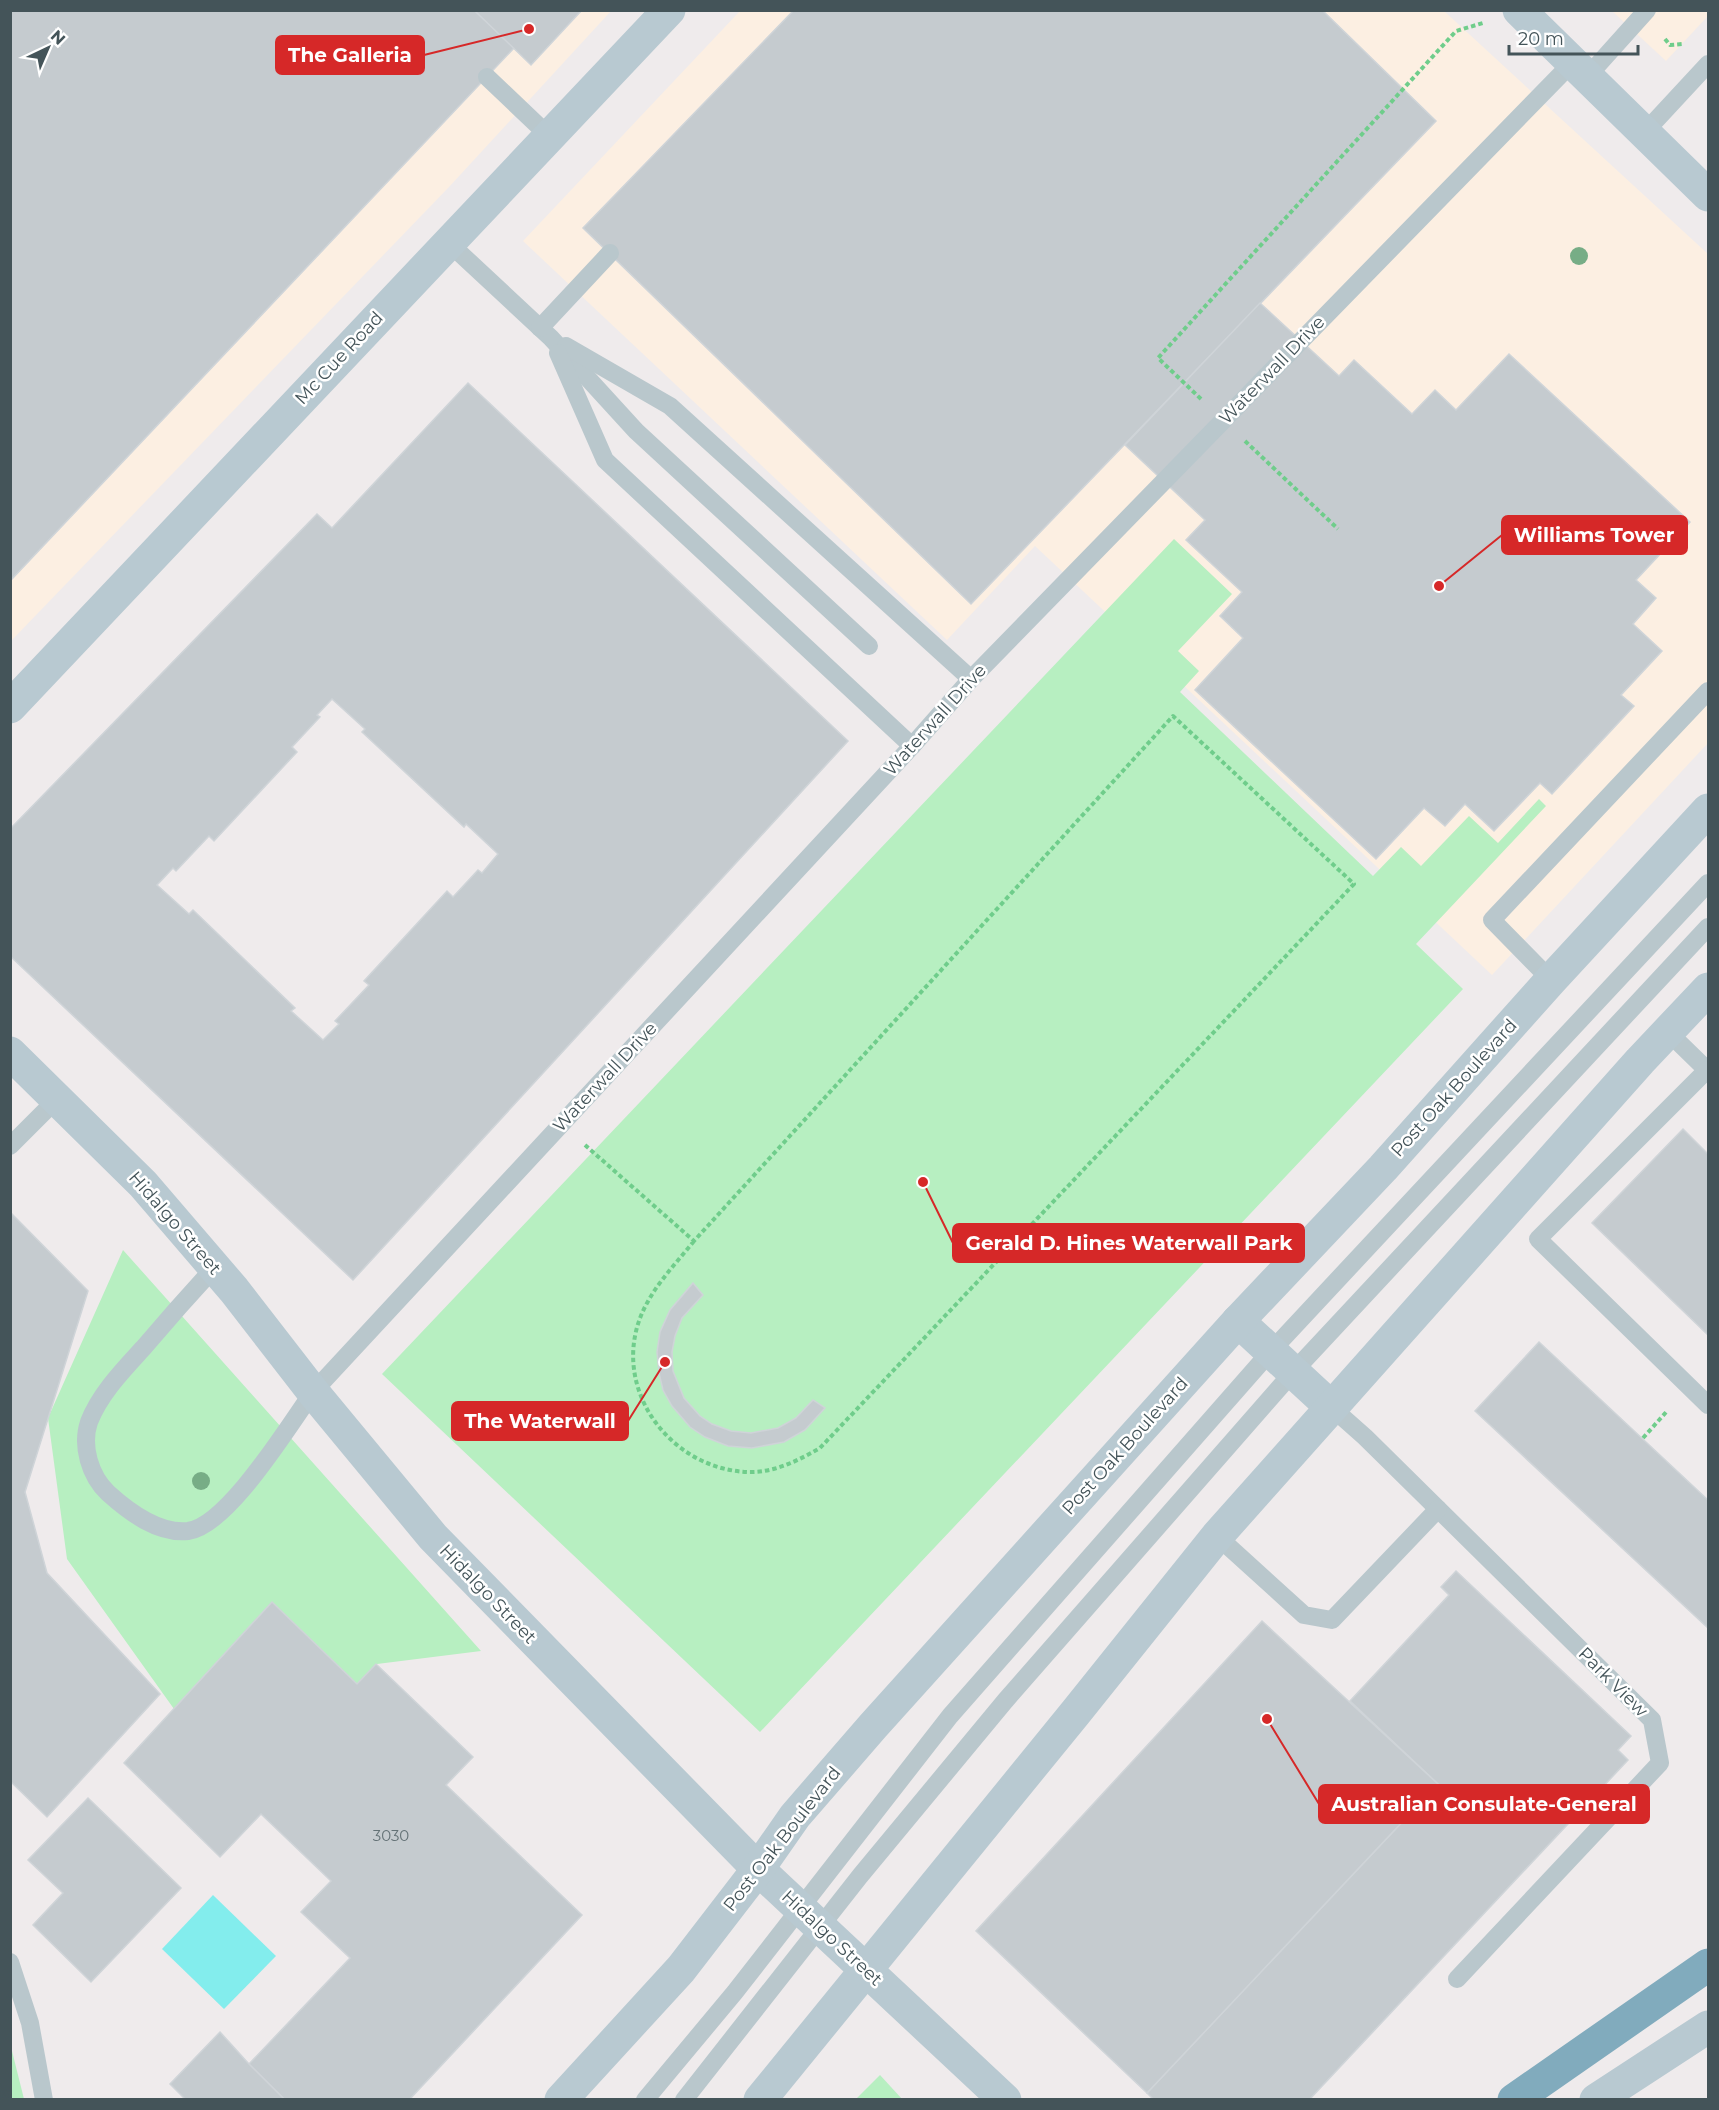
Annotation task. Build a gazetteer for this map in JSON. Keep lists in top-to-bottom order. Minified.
{"streets":{"main road":["Mc Cue Road","Post Oak Boulevard","Hidalgo Street"],"lane":["Waterwall Drive","Park View"]},"crossings":[["Waterwall Drive","Hidalgo Street"],["Post Oak Boulevard","Hidalgo Street"]],"places":["The Galleria","Williams Tower","Gerald D. Hines Waterwall Park","The Waterwall","Australian Consulate-General"],"house_numbers":["3030"],"scale_bar":"20 m","north":"top right"}
